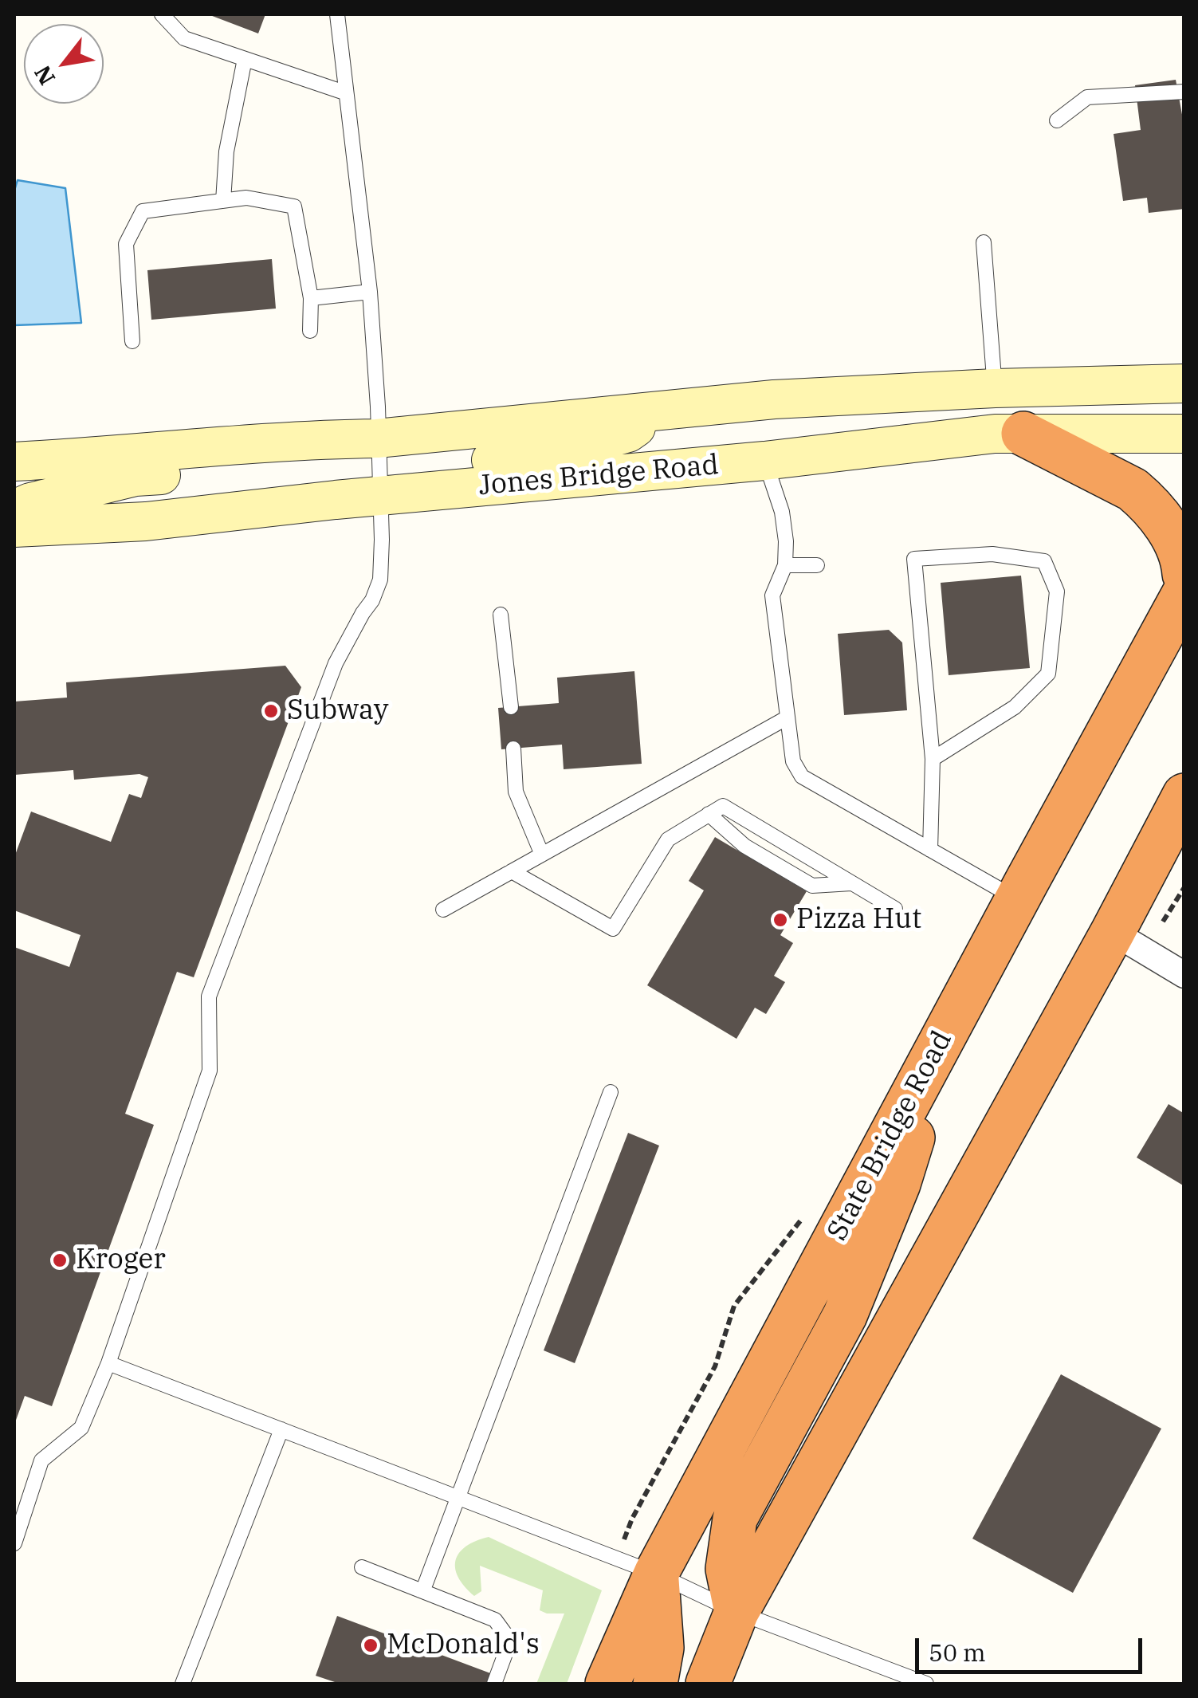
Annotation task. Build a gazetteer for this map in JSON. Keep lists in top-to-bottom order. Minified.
{"streets":{"highway":["State Bridge Road"],"main road":["Jones Bridge Road"]},"places":["Subway","Pizza Hut","Kroger","McDonald's"],"scale_bar":"50 m","north":"bottom left"}
